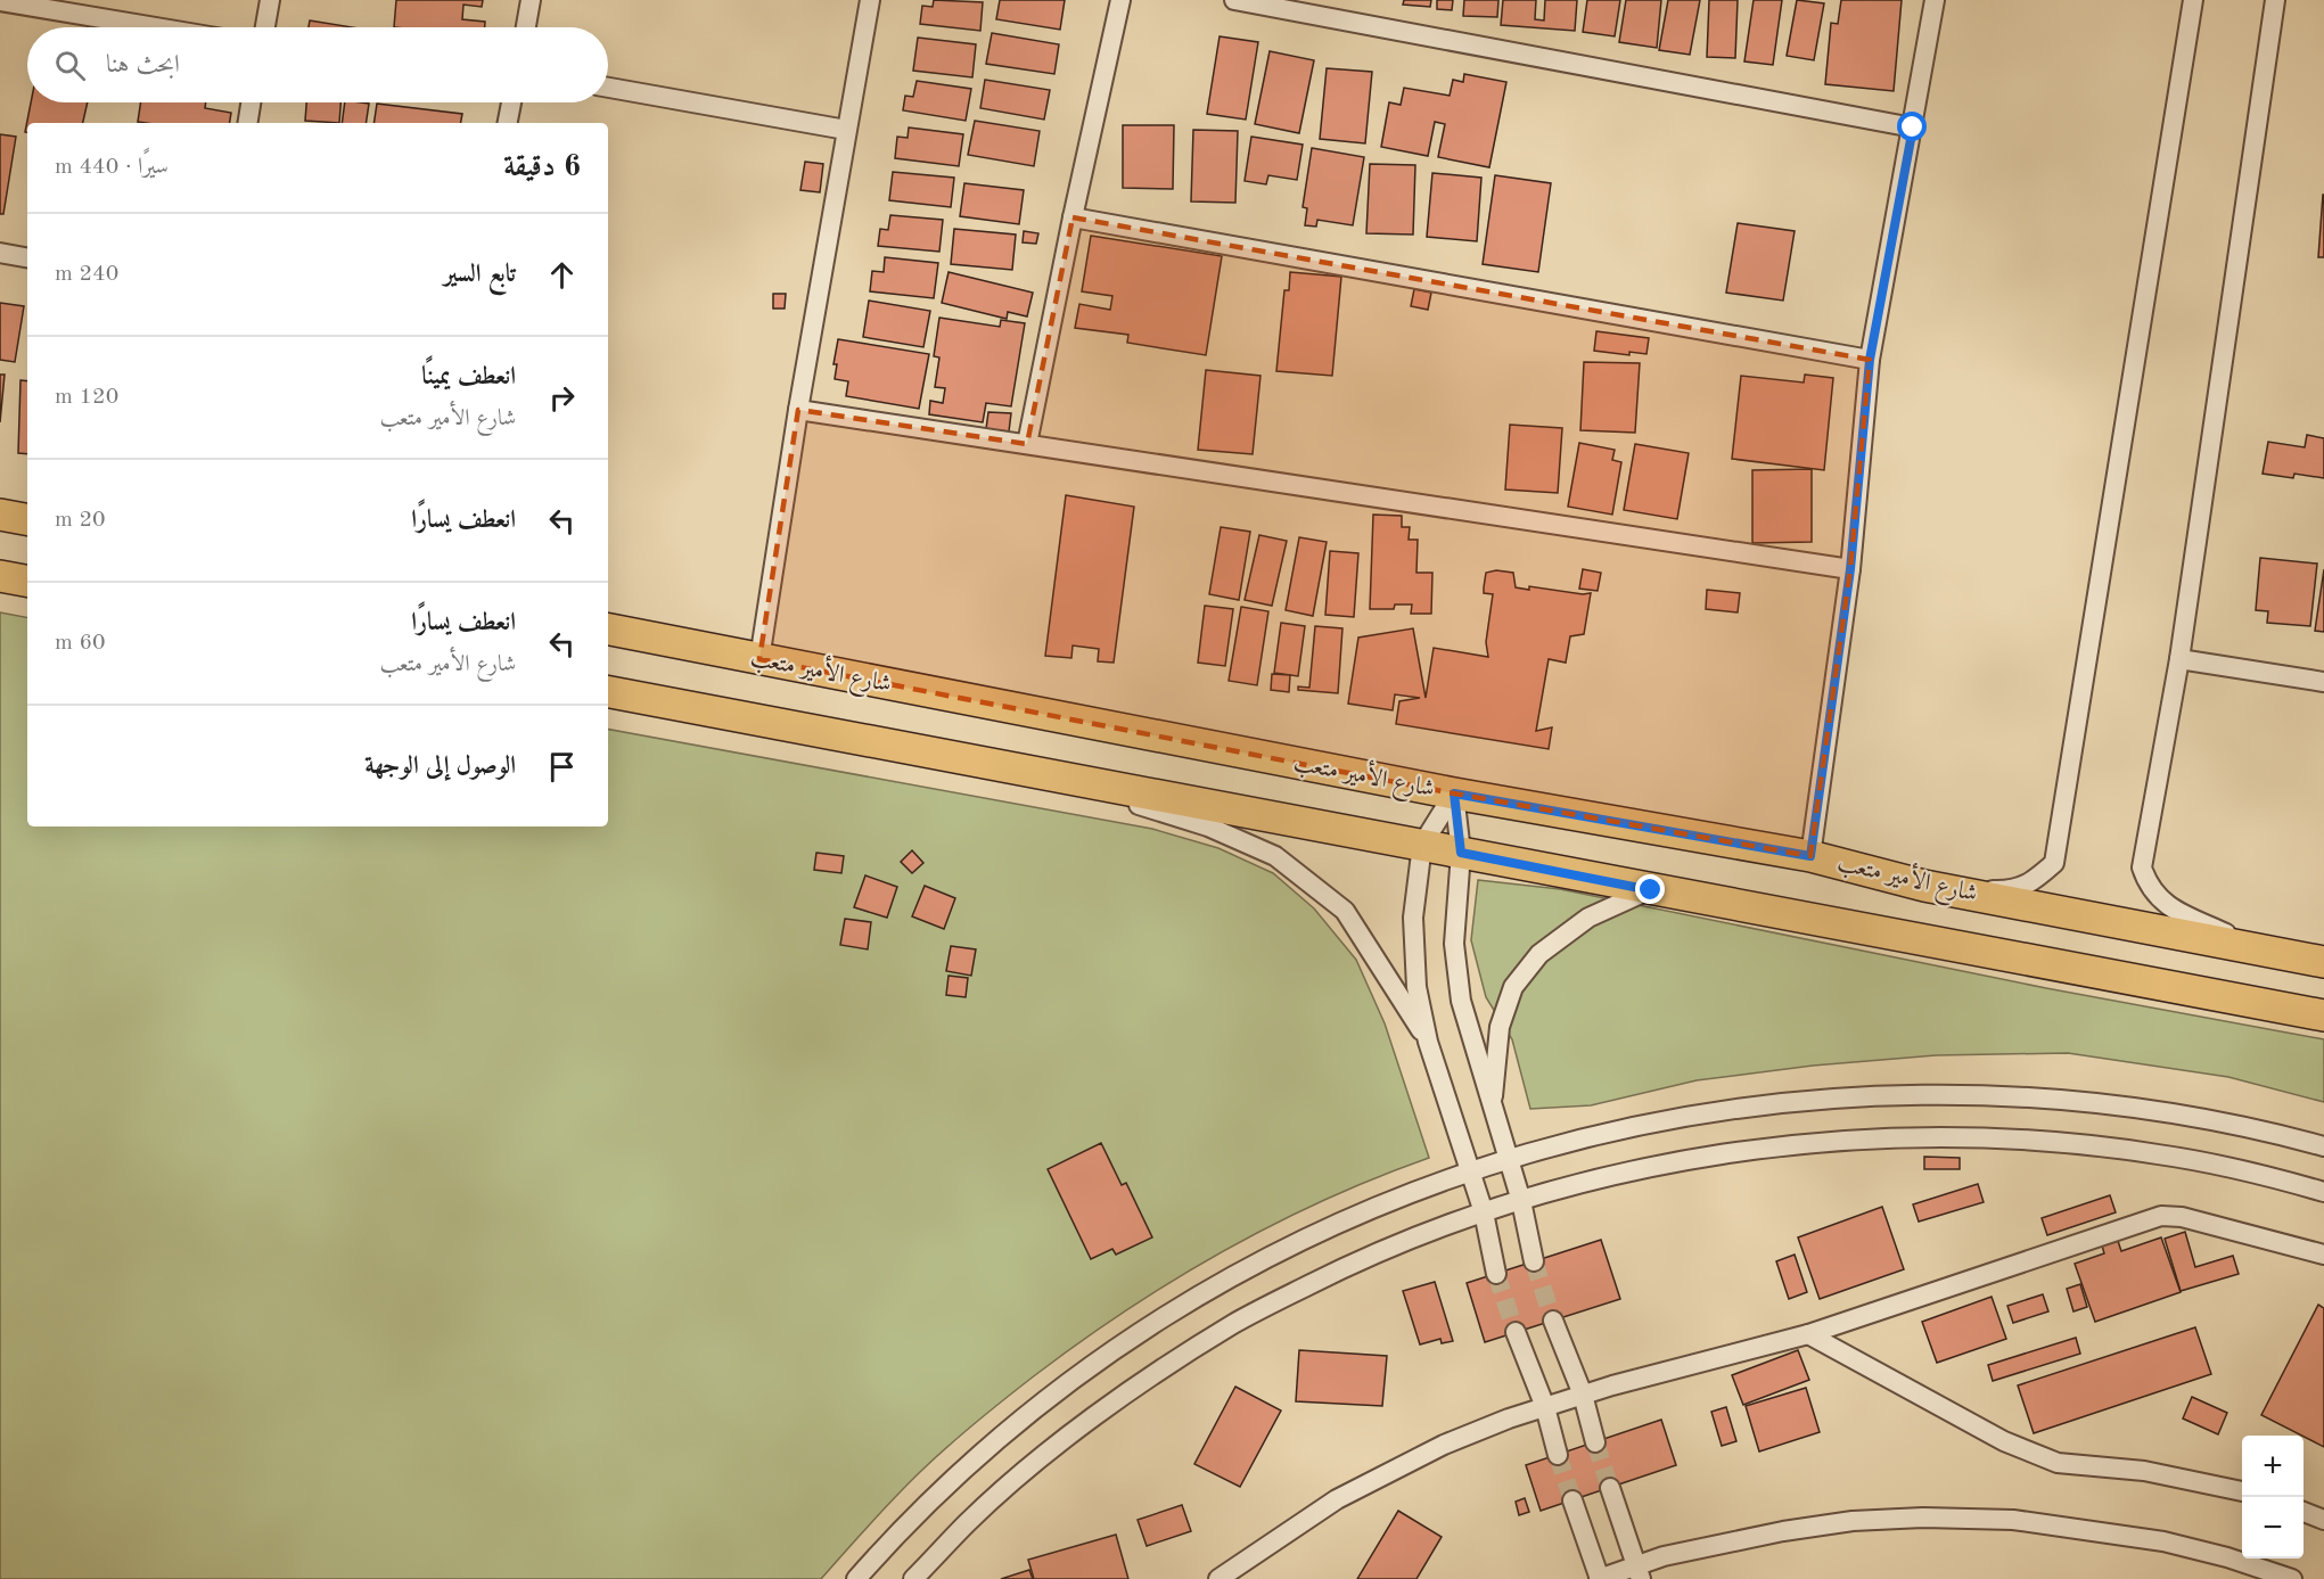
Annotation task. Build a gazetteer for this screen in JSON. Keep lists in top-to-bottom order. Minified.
{"streets":{"main road":["شارع الأمير متعب"]},"page":{"search":"ابحث هنا","heading":["6 دقيقة","سيرًا · 440 m"],"list":[["تابع السير","240 m"],["انعطف يمينًا","شارع الأمير متعب","120 m"],["انعطف يسارًا","20 m"],["انعطف يسارًا","شارع الأمير متعب","60 m"],"الوصول إلى الوجهة"],"map_buttons":["+","−"]}}
